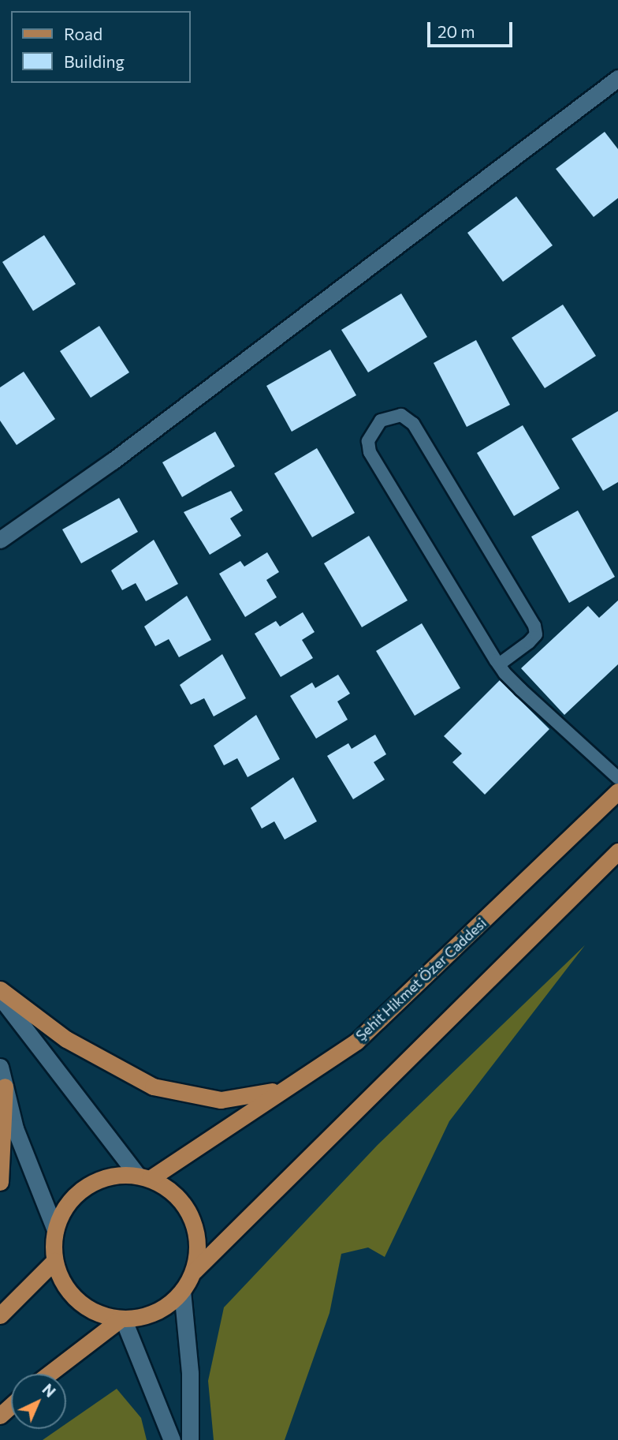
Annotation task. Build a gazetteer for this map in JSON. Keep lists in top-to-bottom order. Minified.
{"streets":{"main road":["Şehit Hikmet Özer Caddesi"]},"legend":["Road","Building"],"scale_bar":"20 m","north":"top right"}
